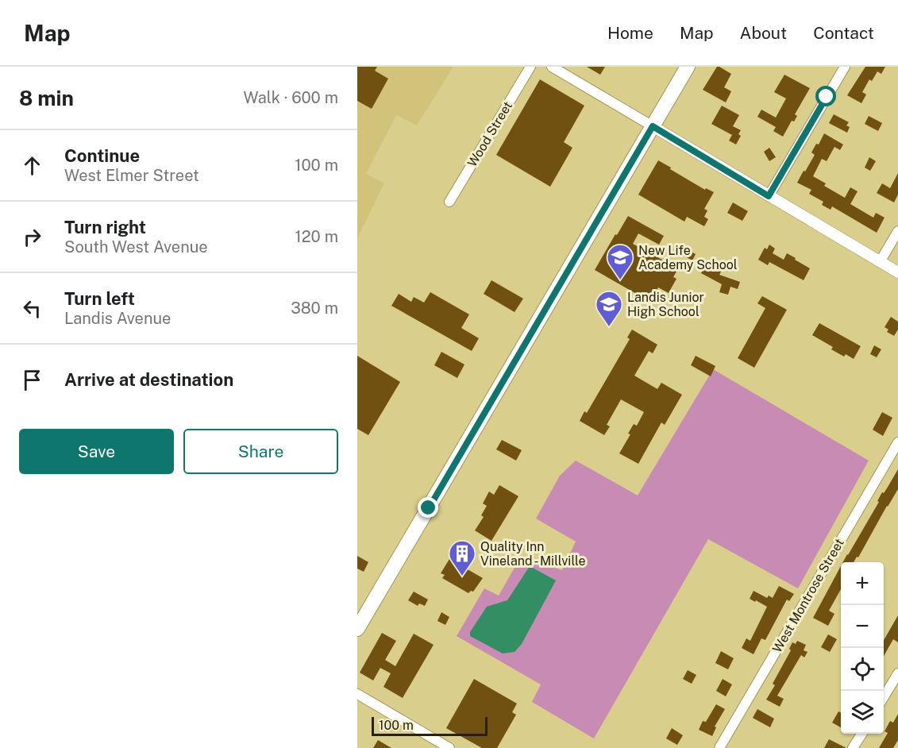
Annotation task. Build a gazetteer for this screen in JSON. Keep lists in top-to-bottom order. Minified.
{"streets":{"street":["Wood Street","West Montrose Street"]},"places":{"school or university":["New Life Academy School","Landis Junior High School"],"building":["Quality Inn Vineland - Millville"]},"scale_bar":"100 m","page":{"header":"Map","nav":["Home","Map","About","Contact"],"heading":["8 min","Walk · 600 m"],"list":[["Continue","West Elmer Street","100 m"],["Turn right","South West Avenue","120 m"],["Turn left","Landis Avenue","380 m"],"Arrive at destination"],"buttons":["Save","Share"],"map_buttons":["+","−"],"scale":"100 m"}}
